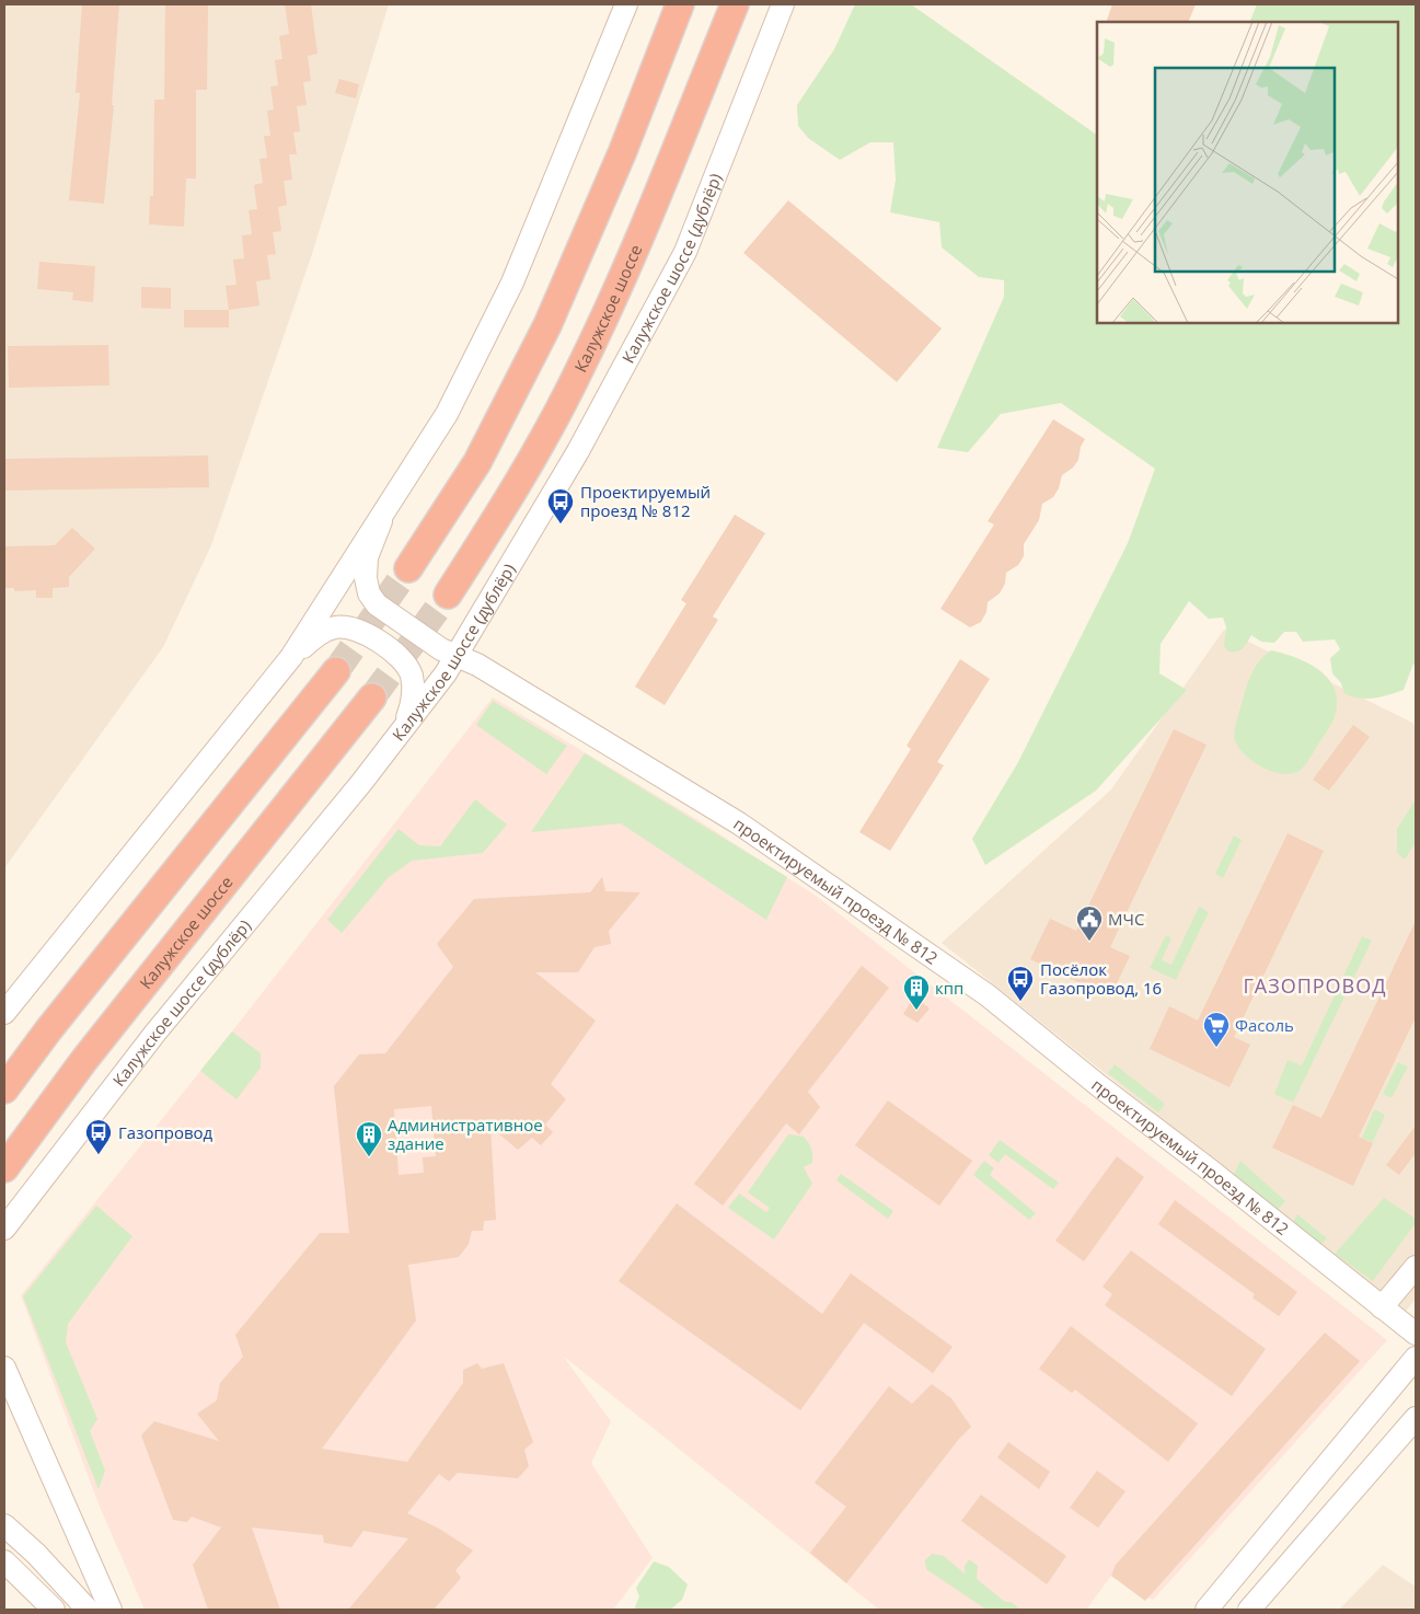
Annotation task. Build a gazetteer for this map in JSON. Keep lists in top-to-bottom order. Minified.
{"streets":{"highway":["Калужское шоссе"],"main road":["Калужское шоссе (дублёр)","проектируемый проезд № 812"]},"crossings":[["Калужское шоссе (дублёр)","проектируемый проезд № 812"]],"districts":["ГАЗОПРОВОД"],"places":{"bus stop":["Проектируемый проезд № 812","Посёлок Газопровод, 16","Газопровод"],"public building":["МЧС"],"building":["кпп","Административное здание"],"supermarket":["Фасоль"]}}
